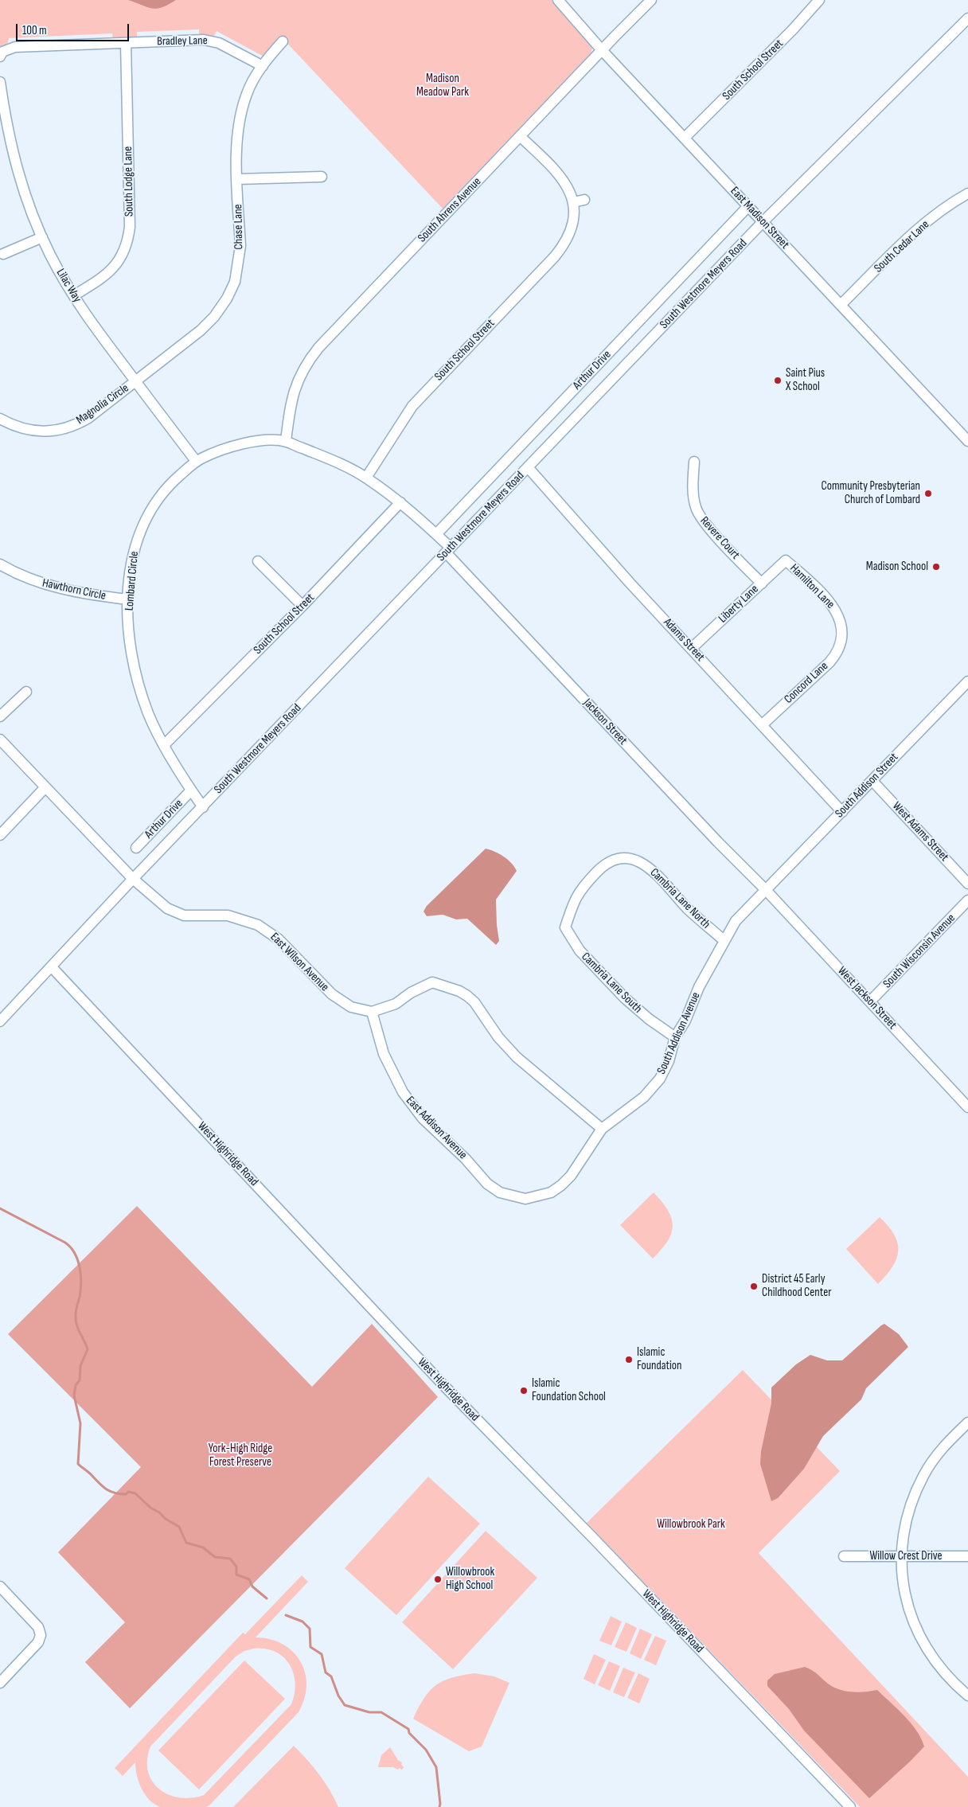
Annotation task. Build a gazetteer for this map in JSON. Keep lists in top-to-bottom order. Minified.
{"streets":{"street":["Bradley Lane","South School Street","South Lodge Lane","South Ahrens Avenue","East Madison Street","Chase Lane","South Cedar Lane","South Westmore Meyers Road","Lilac Way","Arthur Drive","Magnolia Circle","Revere Court","Lombard Circle","Hamilton Lane","Hawthorn Circle","Liberty Lane","Adams Street","Concord Lane","Jackson Street","South Addison Street","West Adams Street","Cambria Lane North","South Wisconsin Avenue","East Wilson Avenue","Cambria Lane South","West Jackson Street","South Addison Avenue","East Addison Avenue","West Highridge Road","Willow Crest Drive"]},"crossings":[["Bradley Lane","South Lodge Lane"],["Bradley Lane","Chase Lane"],["South School Street","East Madison Street"],["South School Street","Lombard Circle"],["South Lodge Lane","Lilac Way"],["South Ahrens Avenue","East Madison Street"],["South Ahrens Avenue","Lombard Circle"],["East Madison Street","South Cedar Lane"],["East Madison Street","South Westmore Meyers Road"],["East Madison Street","Arthur Drive"],["Chase Lane","Lilac Way"],["Chase Lane","Magnolia Circle"],["South Westmore Meyers Road","Lombard Circle"],["South Westmore Meyers Road","Adams Street"],["South Westmore Meyers Road","Jackson Street"],["South Westmore Meyers Road","East Wilson Avenue"],["South Westmore Meyers Road","West Highridge Road"],["Lilac Way","Magnolia Circle"],["Lilac Way","Lombard Circle"],["Arthur Drive","Lombard Circle"],["Revere Court","Liberty Lane"],["Lombard Circle","Hawthorn Circle"],["Lombard Circle","Jackson Street"],["Hamilton Lane","Liberty Lane"],["Hamilton Lane","Concord Lane"],["Liberty Lane","Adams Street"],["Adams Street","Concord Lane"],["Adams Street","South Addison Street"],["Jackson Street","South Addison Street"],["Jackson Street","West Jackson Street"],["Jackson Street","South Addison Avenue"],["South Addison Street","West Adams Street"],["South Addison Street","West Jackson Street"],["South Addison Street","South Addison Avenue"],["Cambria Lane North","Cambria Lane South"],["Cambria Lane North","South Addison Avenue"],["South Wisconsin Avenue","West Jackson Street"],["East Wilson Avenue","East Addison Avenue"],["Cambria Lane South","South Addison Avenue"],["West Jackson Street","South Addison Avenue"],["South Addison Avenue","East Addison Avenue"]],"parks":["Madison Meadow Park","York-High Ridge Forest Preserve","Willowbrook Park"],"places":["Saint Pius X School","Community Presbyterian Church of Lombard","Madison School","District 45 Early Childhood Center","Islamic Foundation","Islamic Foundation School","Willowbrook High School"],"scale_bar":"100 m"}
